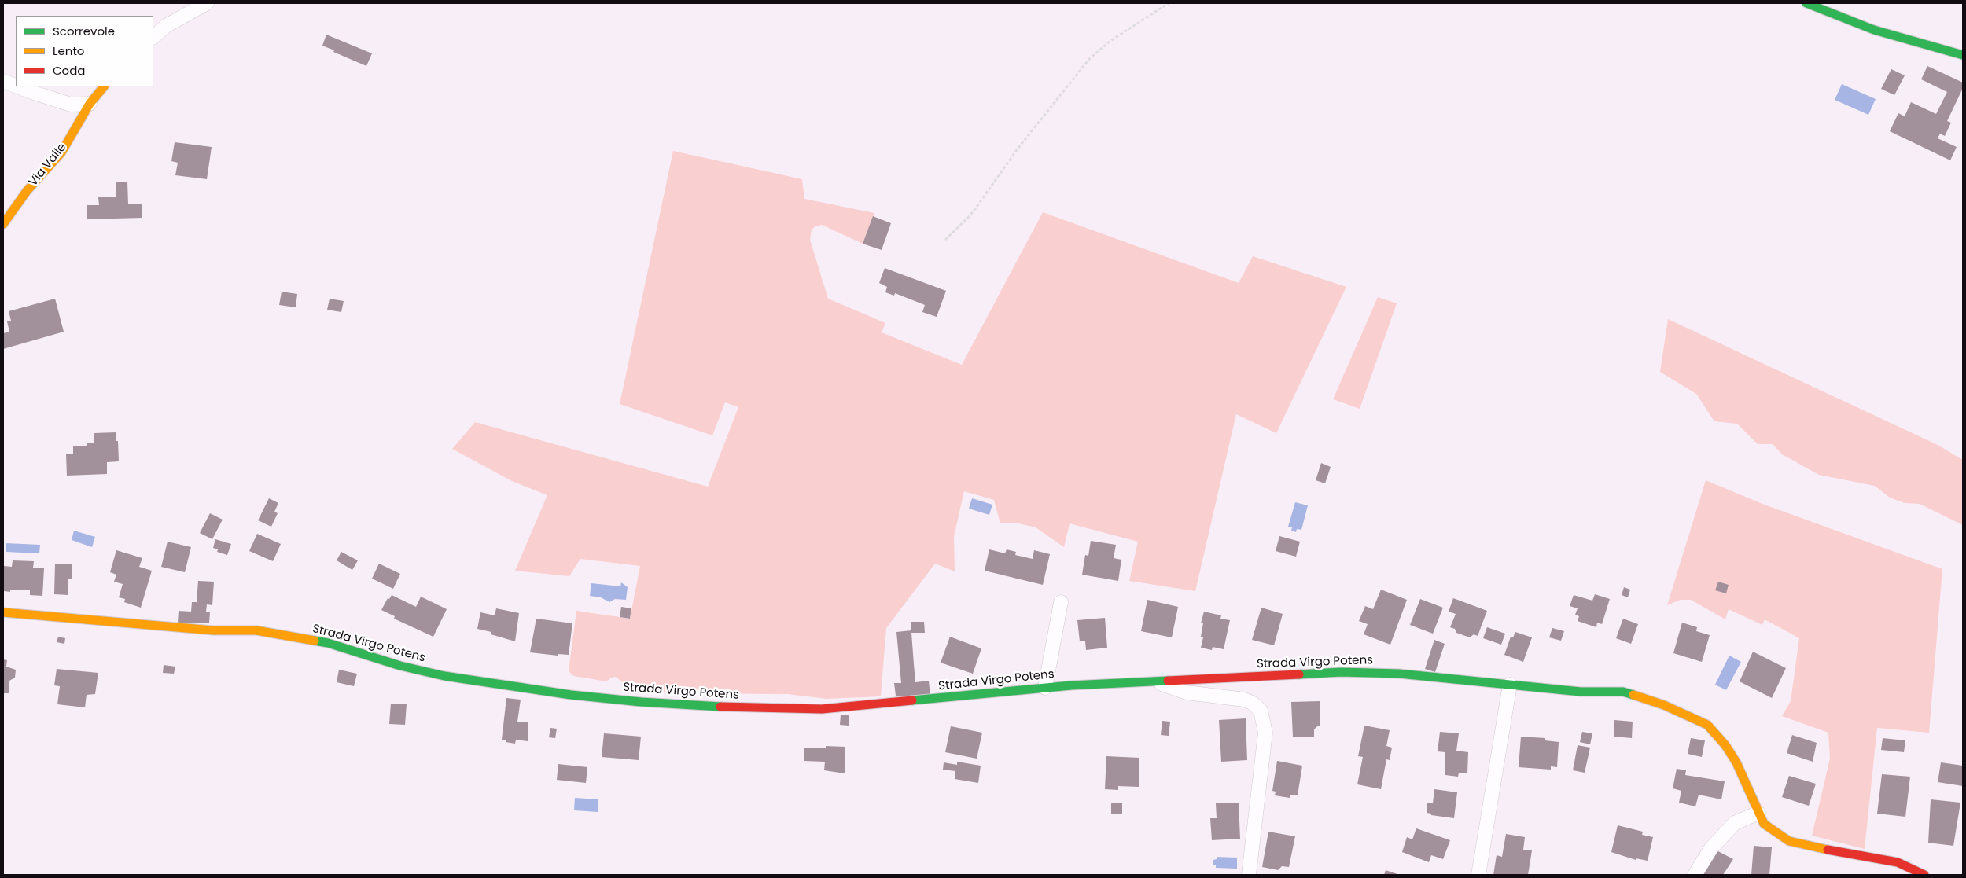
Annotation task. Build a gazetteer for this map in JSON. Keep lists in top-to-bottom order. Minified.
{"streets":{"street":["Via Valle","Strada Virgo Potens"]},"legend":["Scorrevole","Lento","Coda"]}
